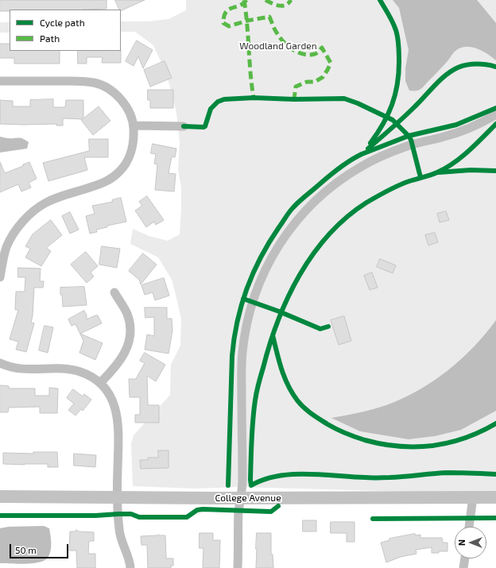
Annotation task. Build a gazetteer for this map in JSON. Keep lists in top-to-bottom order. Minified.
{"streets":{"main road":["College Avenue"]},"parks":["Woodland Garden"],"legend":["Cycle path","Path"],"scale_bar":"50 m","north":"left"}
